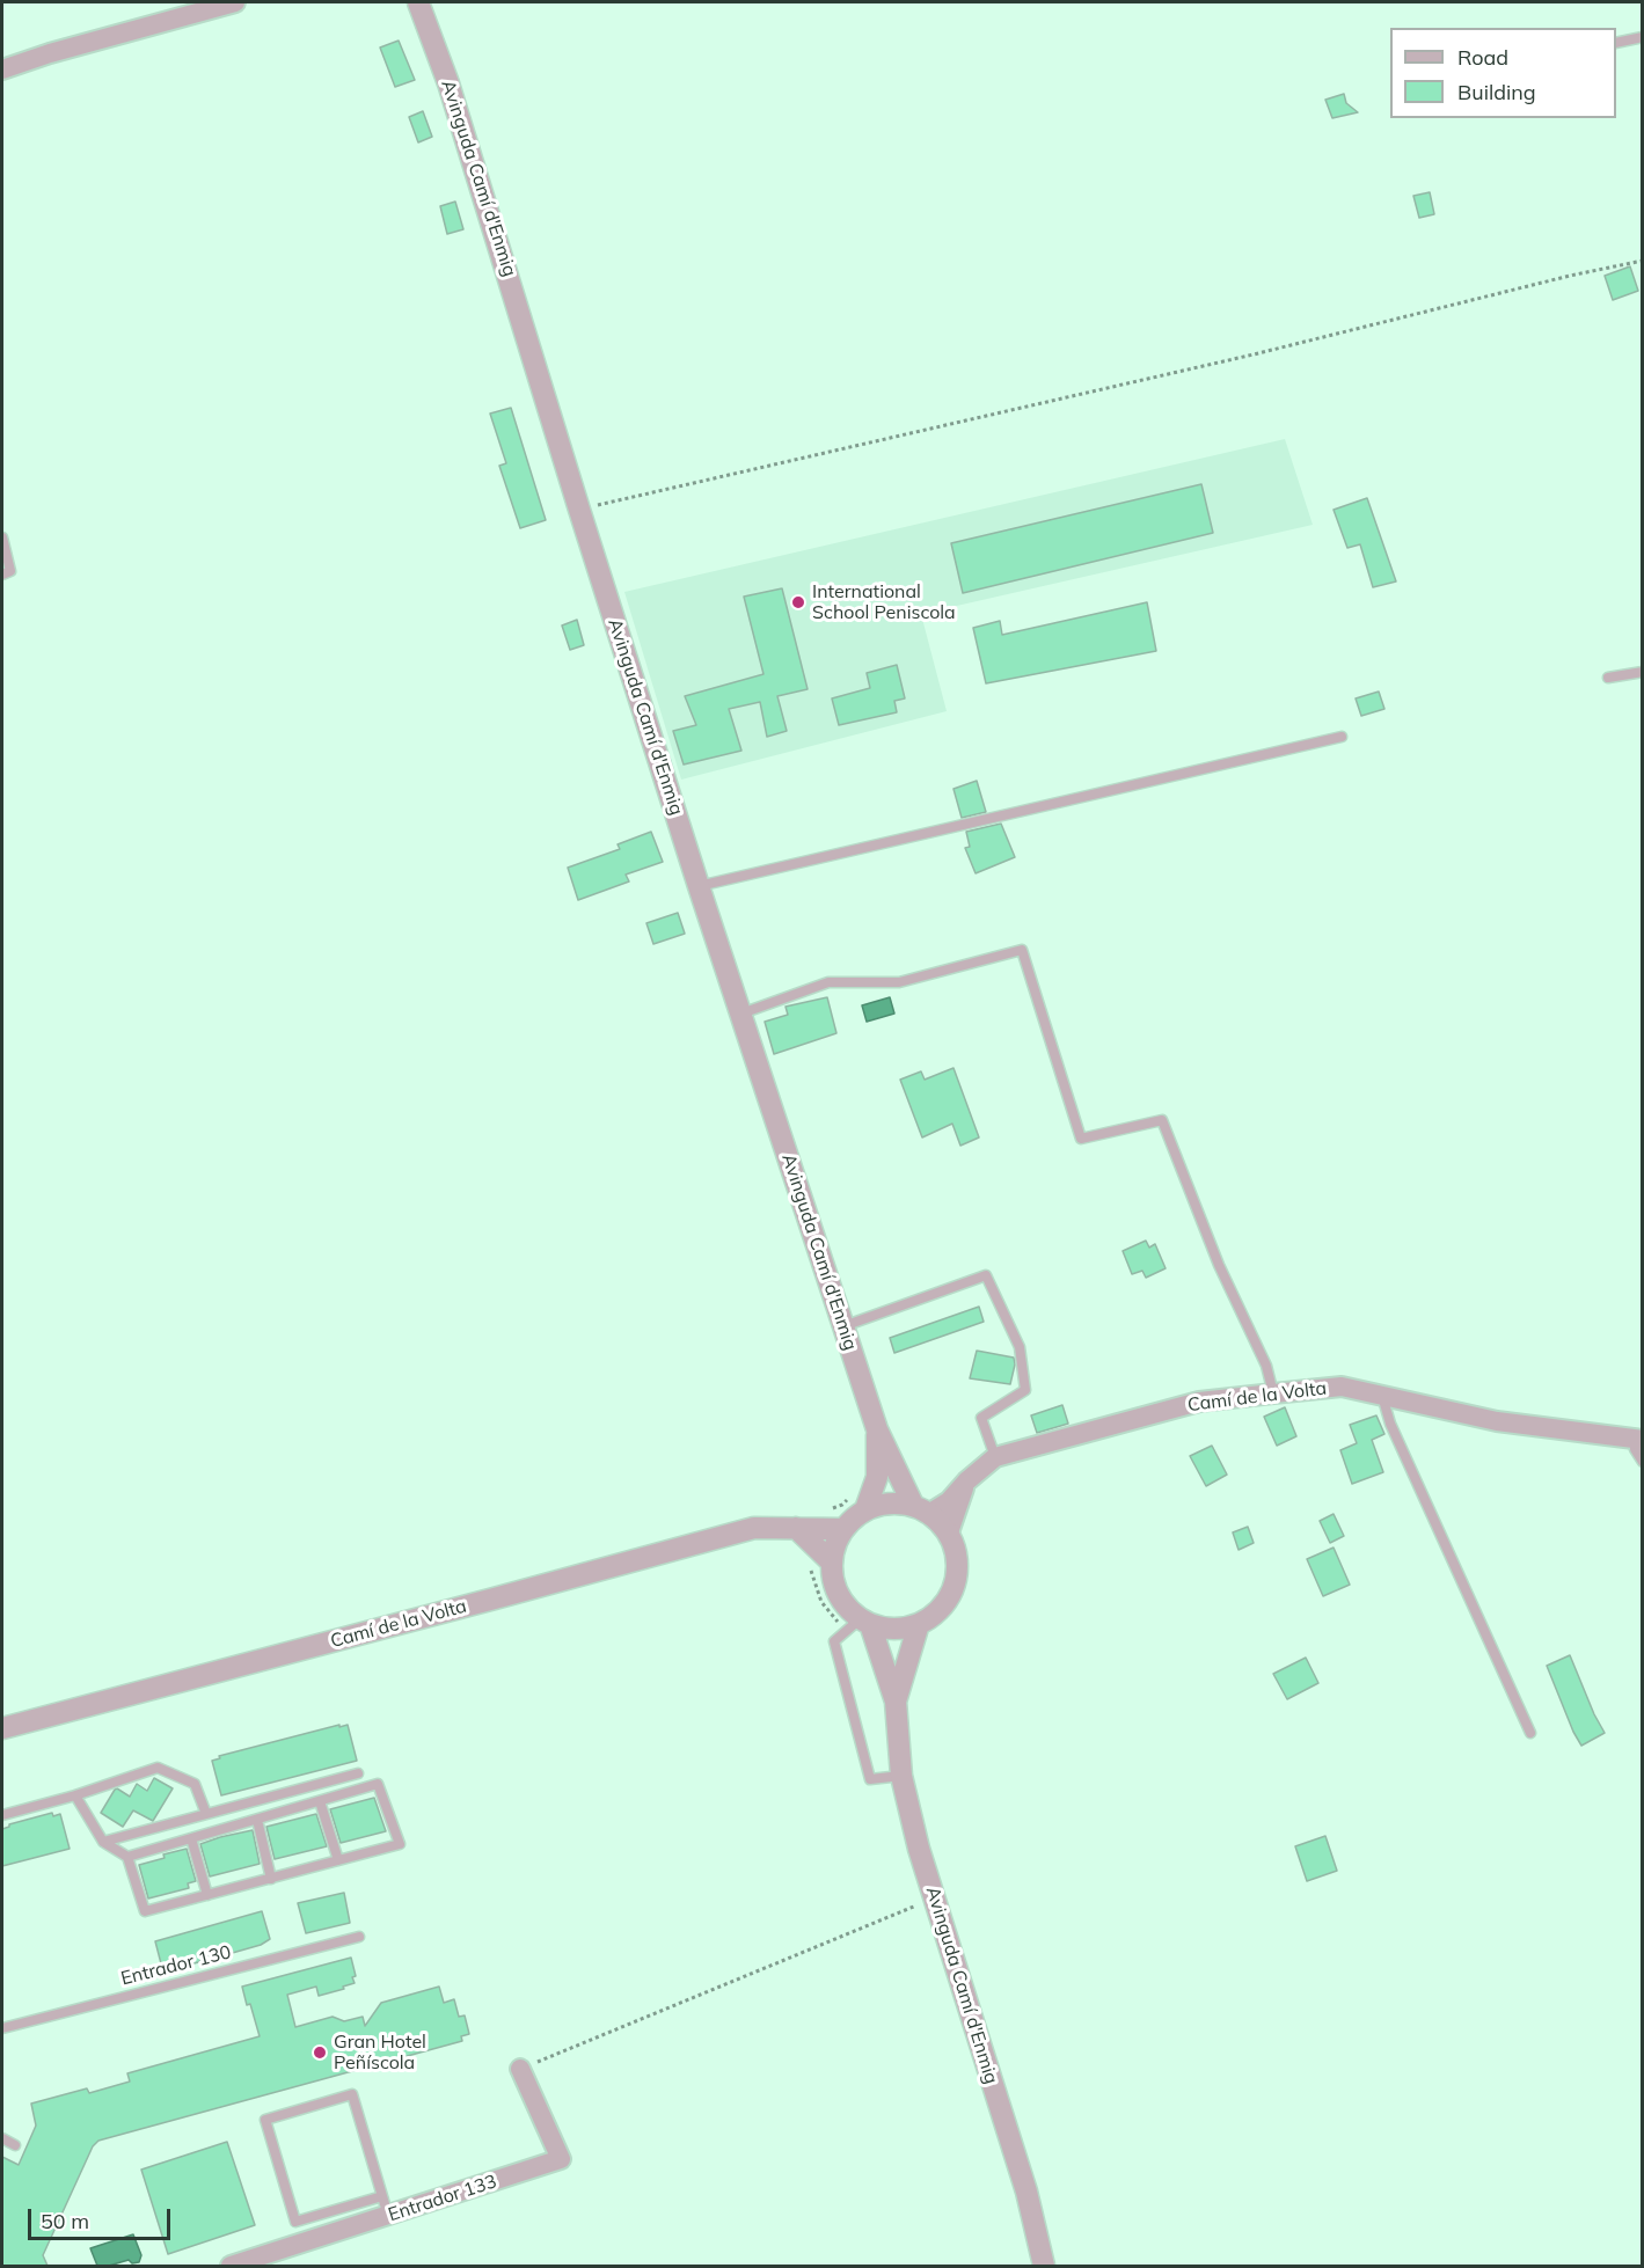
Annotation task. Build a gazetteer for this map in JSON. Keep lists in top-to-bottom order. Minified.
{"streets":{"street":["Avinguda Camí d'Enmig","Camí de la Volta","Entrador 133"],"lane":["Entrador 130"]},"crossings":[["Avinguda Camí d'Enmig","Camí de la Volta"]],"places":["International School Peniscola","Gran Hotel Peñíscola"],"legend":["Road","Building"],"scale_bar":"50 m"}
